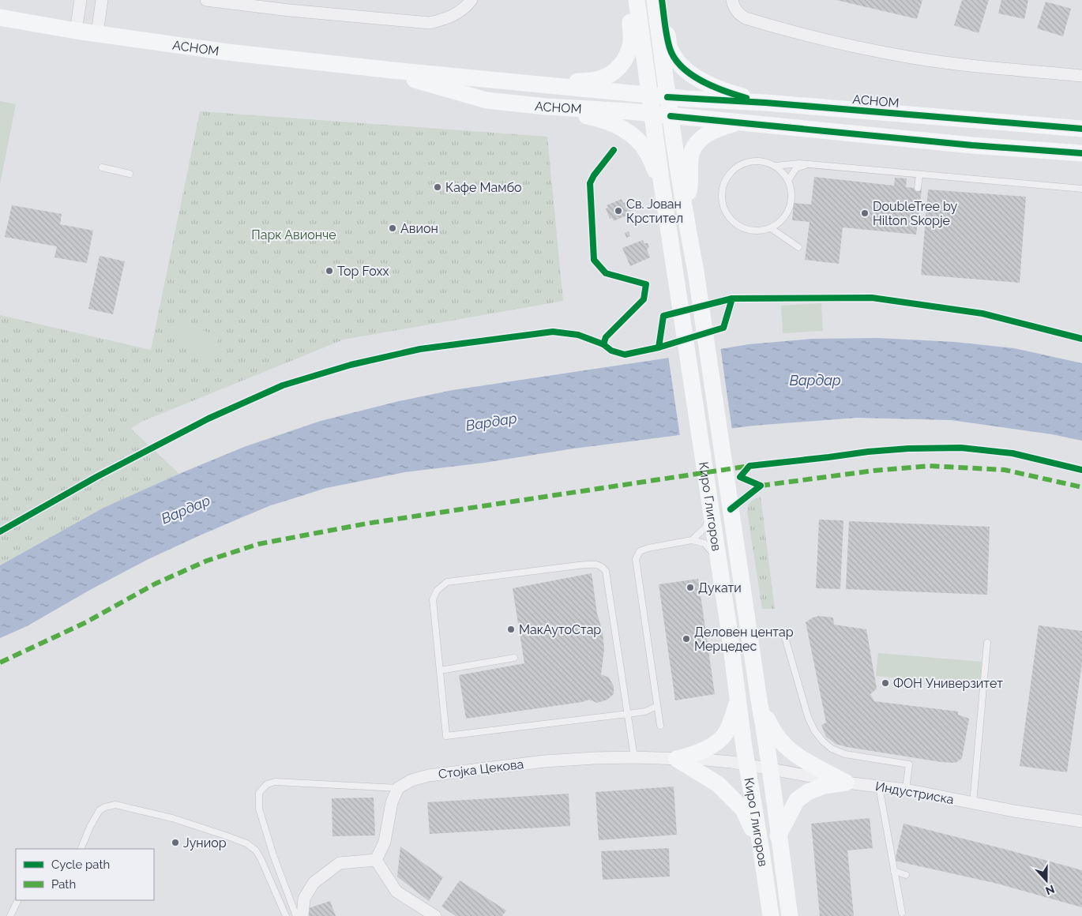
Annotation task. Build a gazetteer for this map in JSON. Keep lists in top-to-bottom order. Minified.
{"streets":{"street":["АСНОМ","Киро Глигоров","Стојка Цекова","Индустриска"]},"crossings":[["АСНОМ","Киро Глигоров"],["Киро Глигоров","Стојка Цекова"],["Киро Глигоров","Индустриска"],["Стојка Цекова","Индустриска"]],"water":["Вардар"],"parks":["Парк Авионче"],"places":["Кафе Мамбо","Св. Јован Крстител","DoubleTree by Hilton Skopje","Авион","Top Foxx","Дукати","МакАутоСтар","Деловен центар Мерцедес","ФОН Универзитет","Јуниор"],"legend":["Cycle path","Path"],"north":"bottom"}
